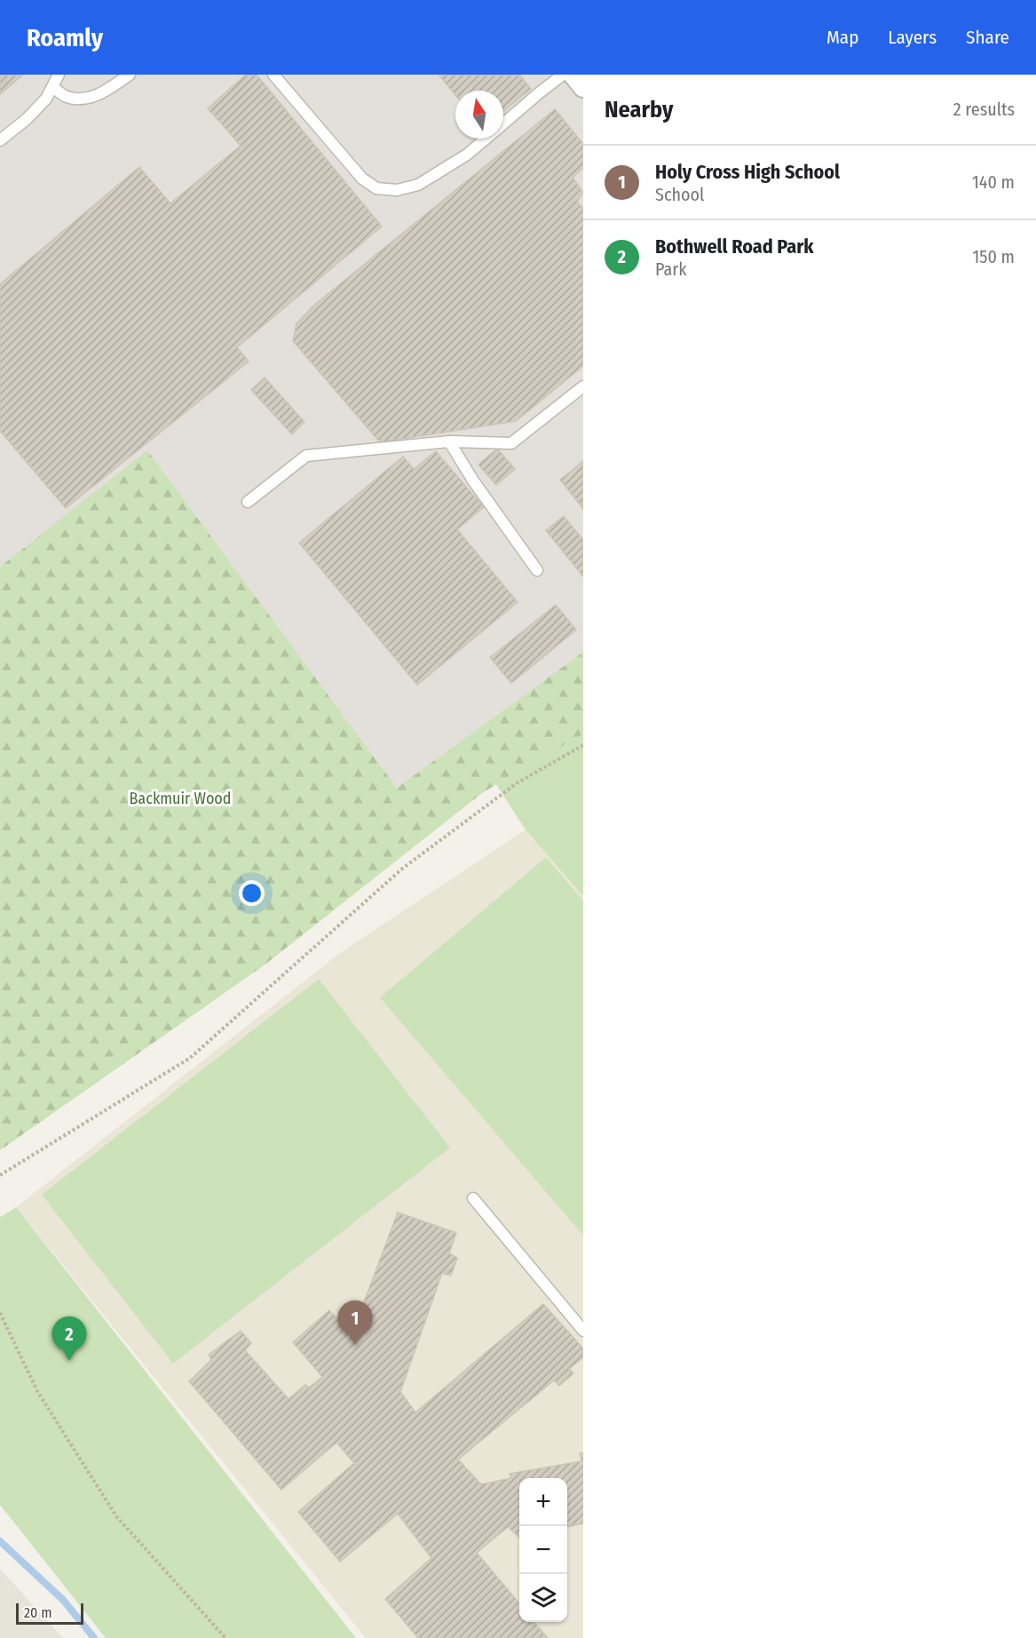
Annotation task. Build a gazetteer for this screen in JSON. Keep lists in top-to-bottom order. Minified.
{"parks":["Backmuir Wood"],"scale_bar":"20 m","north":"top","page":{"header":"Roamly","nav":["Map","Layers","Share"],"heading":["Nearby","2 results"],"list":[{"mark":"1","name":"Holy Cross High School","note":"School","value":"140 m"},{"mark":"2","name":"Bothwell Road Park","note":"Park","value":"150 m"}],"pins":["1","2"],"map_buttons":["+","−"],"scale":"20 m"}}
